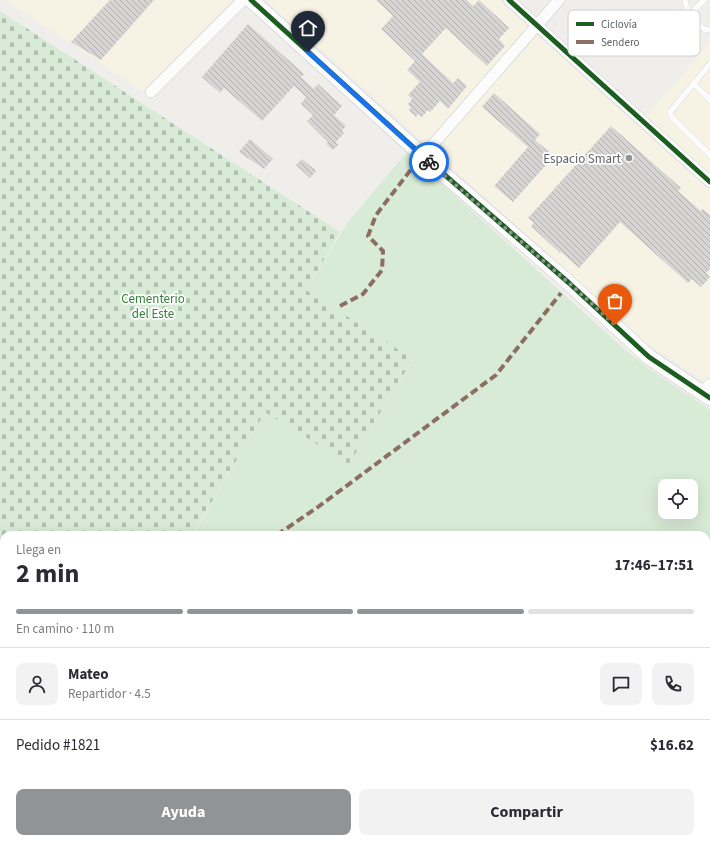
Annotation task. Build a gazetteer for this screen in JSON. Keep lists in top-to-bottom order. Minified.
{"parks":["Cementerio del Este"],"places":["Espacio Smart"],"legend":["Ciclovía","Sendero"],"page":{"heading":["2 min","Llega en","17:46–17:51"],"panel":["Mateo","Repartidor · 4.5","Pedido #1821","$16.62"],"bar":"En camino · 110 m","buttons":["Ayuda","Compartir"]}}
